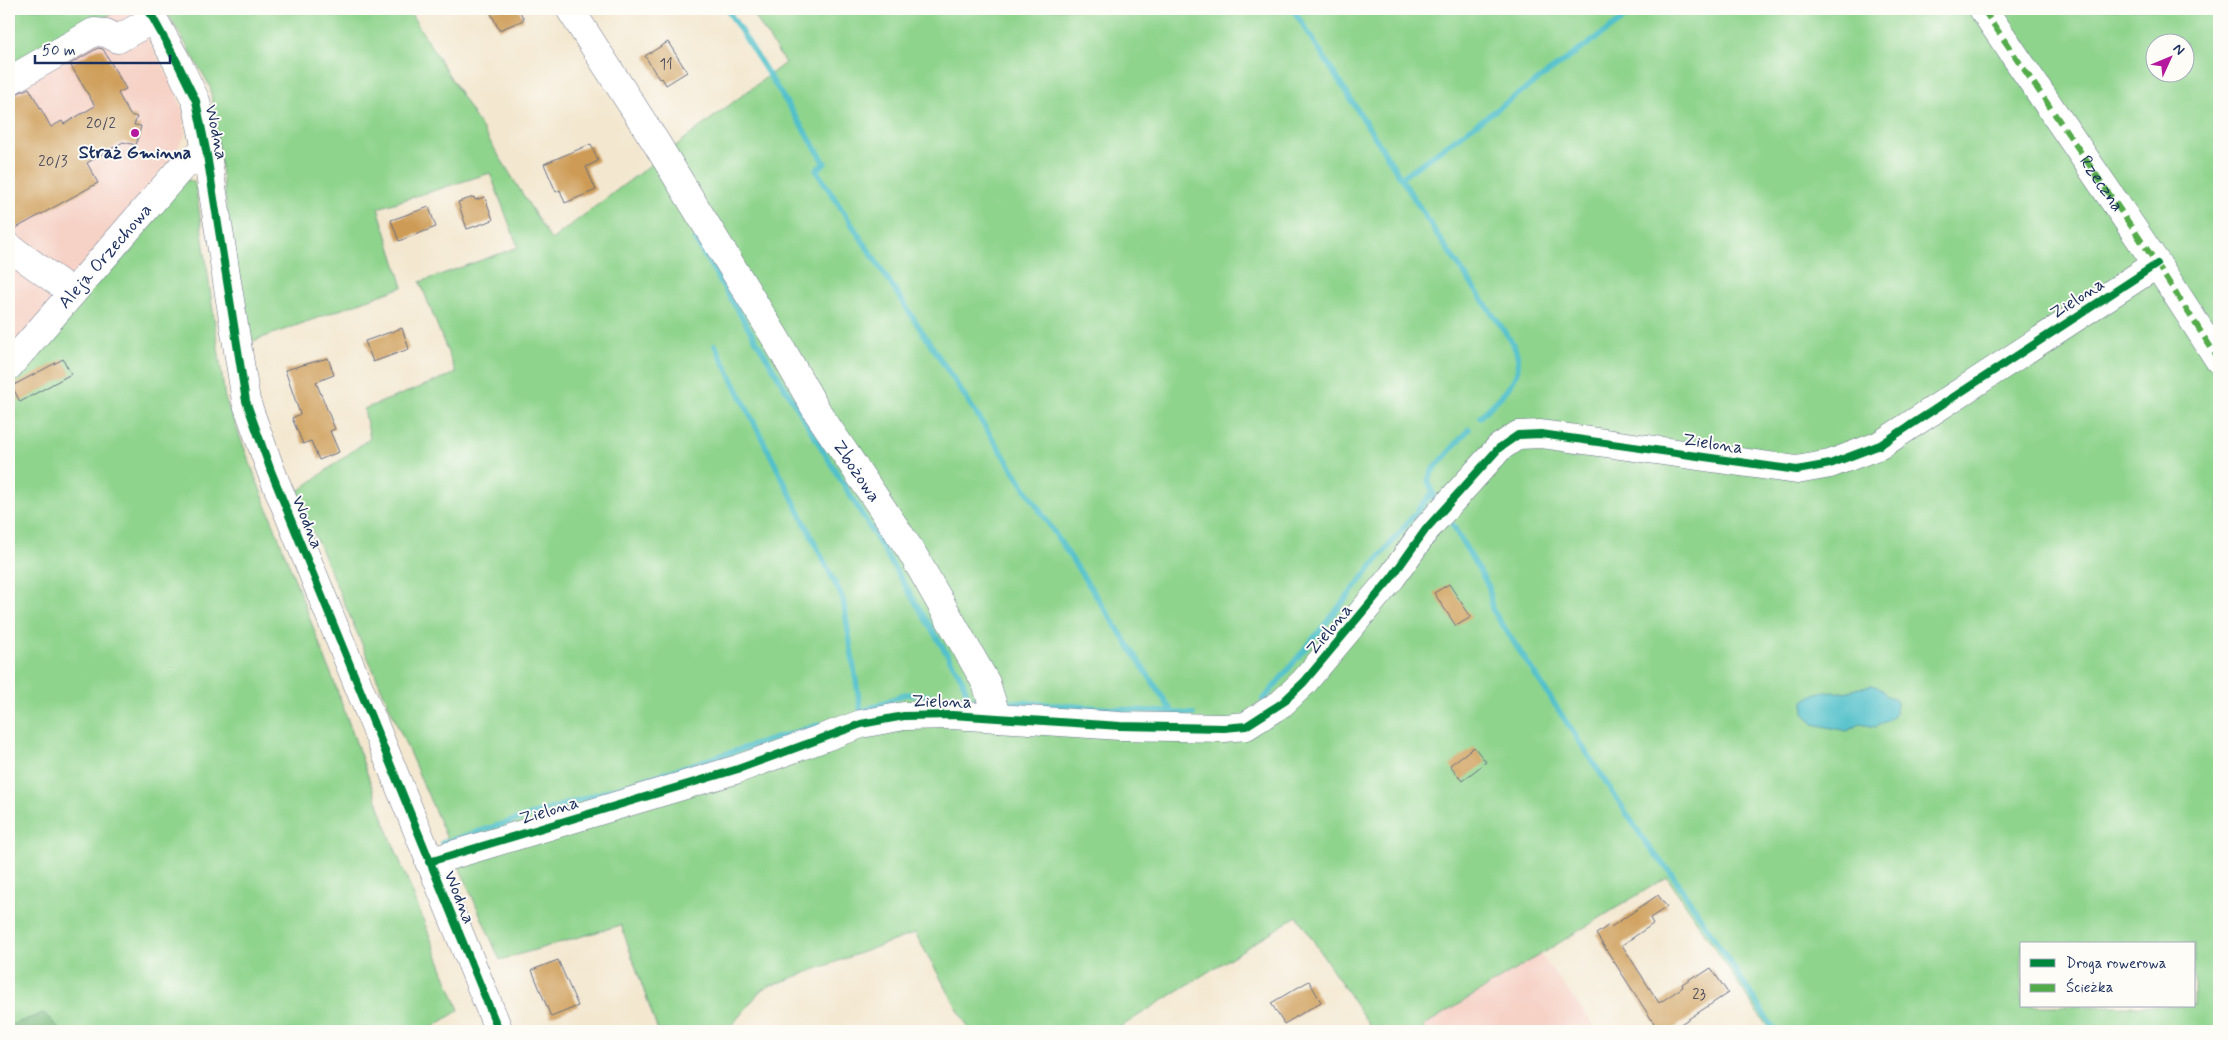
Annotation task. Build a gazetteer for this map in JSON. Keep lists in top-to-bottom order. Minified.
{"streets":{"street":["Wodna","Rzeczna","Aleja Orzechowa","Zielona","Zbożowa"]},"crossings":[["Wodna","Aleja Orzechowa"],["Wodna","Zielona"],["Rzeczna","Zielona"],["Zielona","Zbożowa"]],"places":["Straż Gminna"],"house_numbers":["11","20/2","20/3","23"],"legend":["Droga rowerowa","Ścieżka"],"scale_bar":"50 m","north":"top right"}
